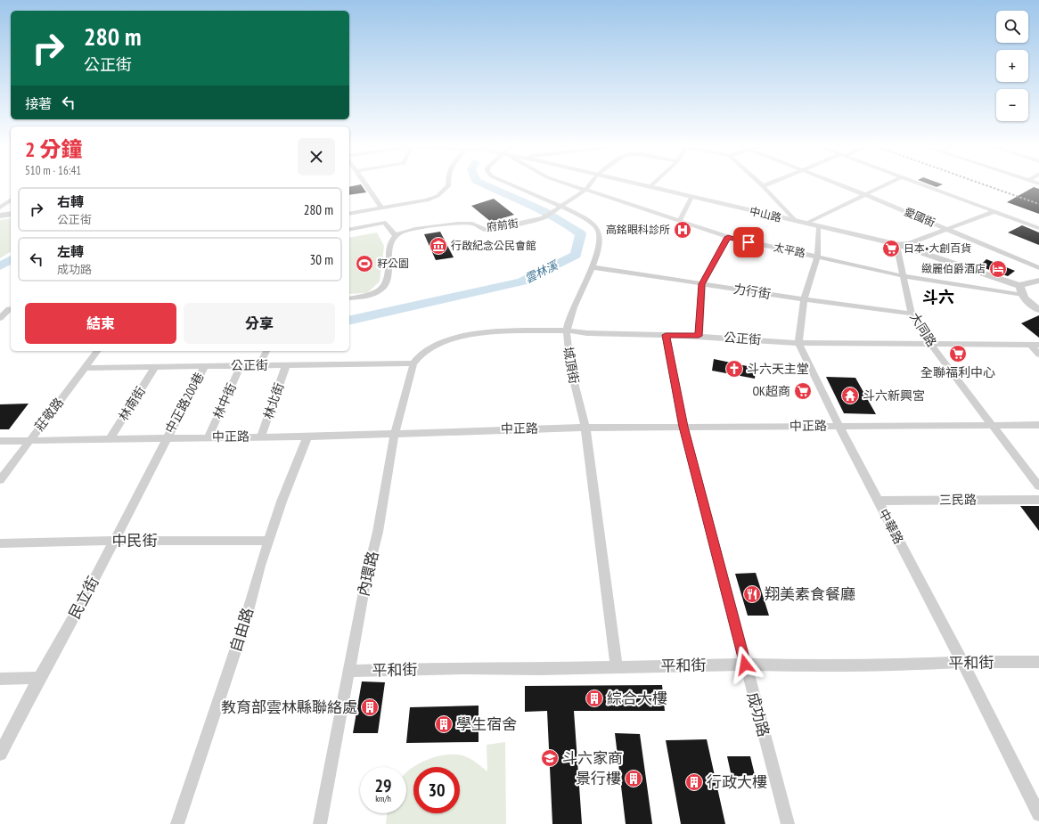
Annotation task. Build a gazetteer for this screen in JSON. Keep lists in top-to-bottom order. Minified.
{"streets":{"street":["中山路","愛國街","府前街","太平路","力行街","大同路","公正街","城頂街","林中街","林北街","中正路200巷","林南街","莊敬路","中正路","三民路","中華路","中民街","內環路","民立街","自由路","平和街","成功路"]},"crossings":[["中山路","太平路"],["中山路","大同路"],["府前街","太平路"],["府前街","城頂街"],["太平路","大同路"],["力行街","大同路"],["力行街","城頂街"],["大同路","公正街"],["大同路","中正路"],["公正街","城頂街"],["公正街","林中街"],["公正街","林北街"],["公正街","中正路200巷"],["公正街","林南街"],["公正街","莊敬路"],["公正街","中華路"],["公正街","內環路"],["公正街","成功路"],["城頂街","中正路"],["城頂街","平和街"],["林中街","中正路"],["林北街","中正路"],["中正路200巷","中正路"],["中正路200巷","民立街"],["林南街","中正路"],["莊敬路","中正路"],["中正路","中華路"],["中正路","內環路"],["中正路","民立街"],["中正路","自由路"],["中正路","成功路"],["三民路","中華路"],["中華路","平和街"],["中民街","民立街"],["中民街","自由路"],["內環路","平和街"],["平和街","成功路"]],"districts":["斗六"],"water":["雲林溪"],"places":{"hospital":["高銘眼科診所"],"museum":["行啟紀念公民會館"],"supermarket":["日本•大創百貨","全聯福利中心","OK超商"],"sports":["籽公園"],"hotel":["緻麗伯爵酒店"],"church":["斗六天主堂"],"temple":["斗六新興宮"],"restaurant":["翔美素食餐廳"],"building":["綜合大樓","教育部雲林縣聯絡處","學生宿舍","景行樓","行政大樓"],"school or university":["斗六家商"]},"page":{"map_buttons":["+","−"],"turn":["280 m","公正街"],"then":"接著","heading":["2 分鐘","510 m · 16:41"],"list":[{"name":"右轉","note":"公正街","value":"280 m"},{"name":"左轉","note":"成功路","value":"30 m"}],"buttons":["結束","分享"],"speed":"29 km/h","limit":"30"}}
